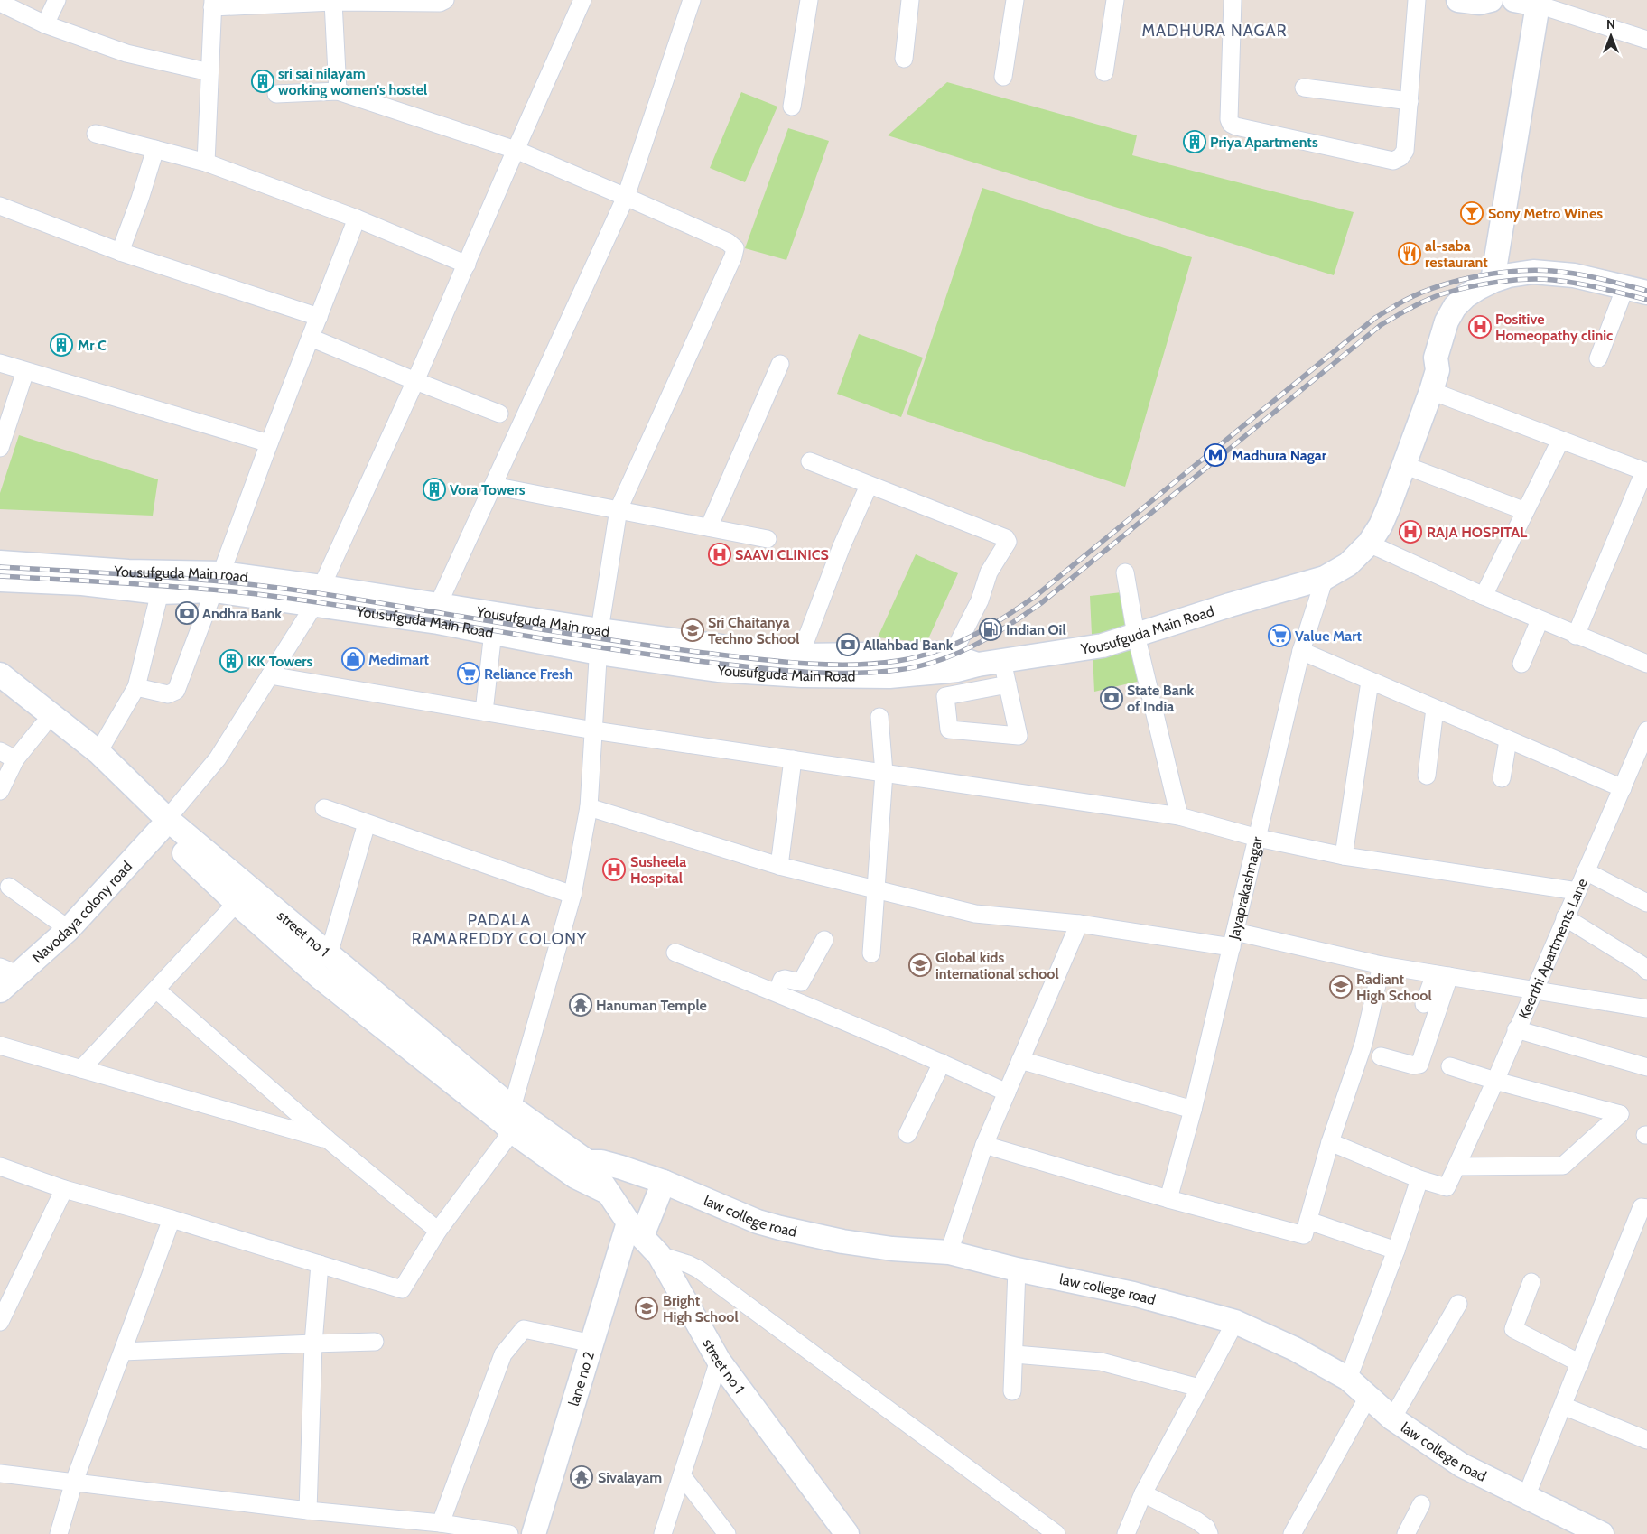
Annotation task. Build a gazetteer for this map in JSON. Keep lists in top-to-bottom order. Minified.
{"streets":{"main road":["Yousufguda Main road","Yousufguda Main Road","Navodaya colony road","street no 1","law college road","lane no 2"],"street":["Jayaprakashnagar","Keerthi Apartments Lane"]},"crossings":[["Yousufguda Main road","Yousufguda Main Road"],["Yousufguda Main Road","Jayaprakashnagar"],["Navodaya colony road","street no 1"],["street no 1","law college road"],["street no 1","lane no 2"],["law college road","lane no 2"]],"districts":["MADHURA NAGAR","PADALA RAMAREDDY COLONY"],"places":{"building":["sri sai nilayam working women's hostel","Priya Apartments","Mr C","Vora Towers","KK Towers"],"bar":["Sony Metro Wines"],"restaurant":["al-saba restaurant"],"hospital":["Positive Homeopathy clinic","RAJA HOSPITAL","SAAVI CLINICS","Susheela Hospital"],"metro station":["Madhura Nagar"],"bank":["Andhra Bank","Allahbad Bank","State Bank of India"],"fuel station":["Indian Oil"],"school or university":["Sri Chaitanya Techno School","Global kids international school","Radiant High School","Bright High School"],"supermarket":["Value Mart","Reliance Fresh"],"shop":["Medimart"],"temple":["Hanuman Temple","Sivalayam"]},"north":"top"}
